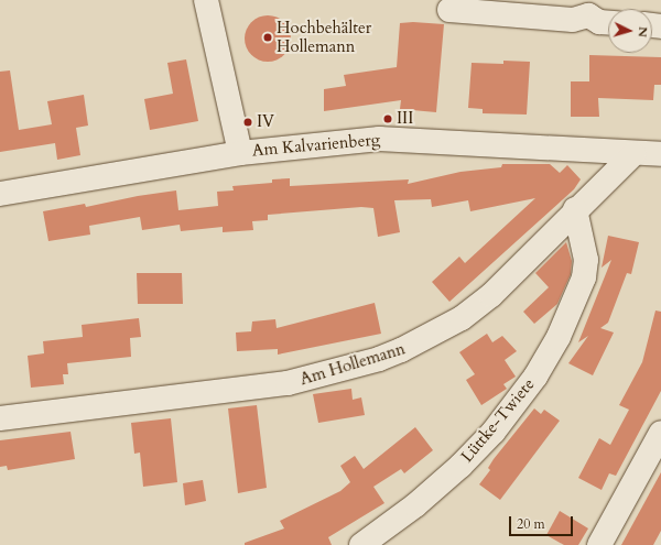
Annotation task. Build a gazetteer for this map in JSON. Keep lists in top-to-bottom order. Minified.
{"streets":{"street":["Am Kalvarienberg","Am Hollemann","Lüttke-Twiete"]},"crossings":[["Am Kalvarienberg","Am Hollemann"],["Am Hollemann","Lüttke-Twiete"]],"places":["Hochbehälter Hollemann","III","IV"],"scale_bar":"20 m","north":"right"}
